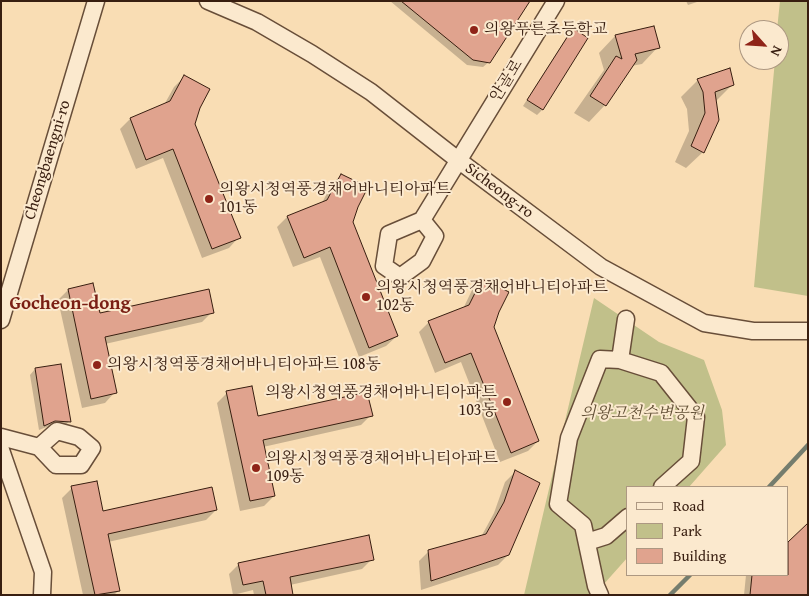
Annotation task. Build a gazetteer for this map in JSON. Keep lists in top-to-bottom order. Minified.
{"streets":{"street":["안골로","Cheongbaengni-ro","Sicheong-ro"]},"crossings":[["안골로","Sicheong-ro"]],"districts":["Gocheon-dong"],"parks":["의왕고천수변공원"],"places":["의왕푸른초등학교","의왕시청역풍경채어바니티아파트 101동","의왕시청역풍경채어바니티아파트 102동","의왕시청역풍경채어바니티아파트 108동","의왕시청역풍경채어바니티아파트 103동","의왕시청역풍경채어바니티아파트 109동"],"legend":["Road","Park","Building"],"north":"bottom right"}
